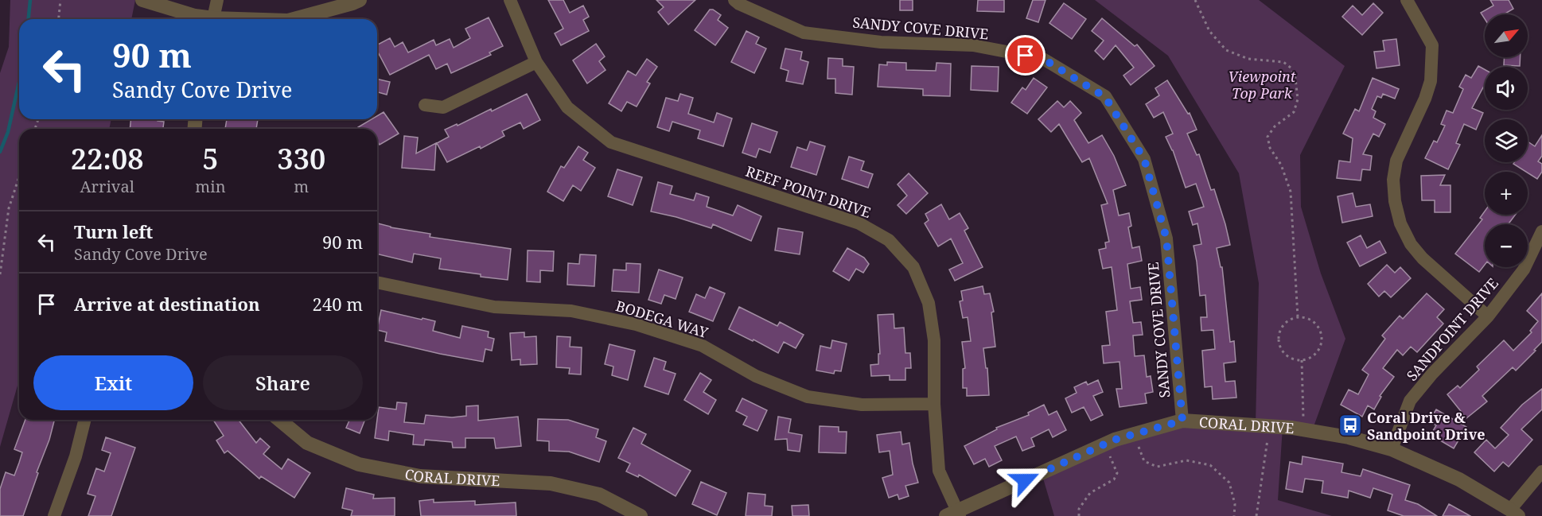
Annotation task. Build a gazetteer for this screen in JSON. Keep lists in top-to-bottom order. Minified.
{"streets":{"street":["SANDY COVE DRIVE","REEF POINT DRIVE","BODEGA WAY","SANDPOINT DRIVE","CORAL DRIVE"]},"crossings":[["SANDY COVE DRIVE","CORAL DRIVE"],["REEF POINT DRIVE","BODEGA WAY"],["REEF POINT DRIVE","CORAL DRIVE"],["SANDPOINT DRIVE","CORAL DRIVE"]],"parks":["Viewpoint Top Park"],"places":{"bus stop":["Coral Drive & Sandpoint Drive"]},"north":"top right","page":{"map_buttons":["+","−"],"turn":["90 m","Sandy Cove Drive"],"eta":["22:08","Arrival","5","min","330","m"],"list":[{"name":"Turn left","note":"Sandy Cove Drive","value":"90 m"},{"name":"Arrive at destination","value":"240 m"}],"buttons":["Exit","Share"]}}
